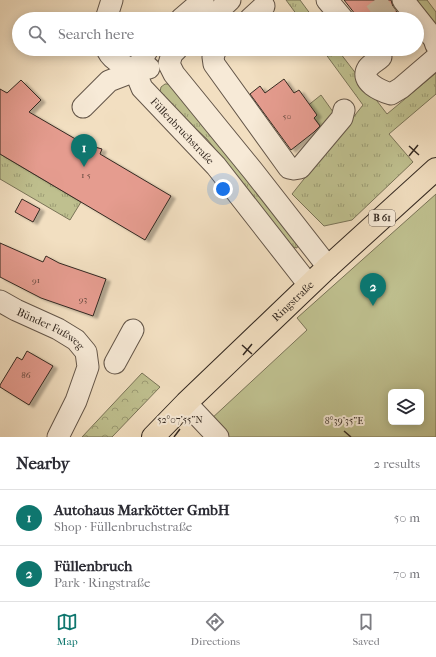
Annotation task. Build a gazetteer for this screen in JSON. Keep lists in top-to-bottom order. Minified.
{"streets":{"main road":["B 61","Ringstraße"],"street":["Füllenbruchstraße","Bünder Fußweg"]},"crossings":[["Füllenbruchstraße","Ringstraße"]],"house_numbers":["50","1-5","91","93","86"],"page":{"search":"Search here","pins":["1","2"],"heading":["Nearby","2 results"],"list":[{"mark":"1","name":"Autohaus Markötter GmbH","note":"Shop · Füllenbruchstraße","value":"50 m"},{"mark":"2","name":"Füllenbruch","note":"Park · Ringstraße","value":"70 m"}],"nav":["Map","Directions","Saved"]},"coordinates":["52°07'55\"N","8°39'35\"E"]}
